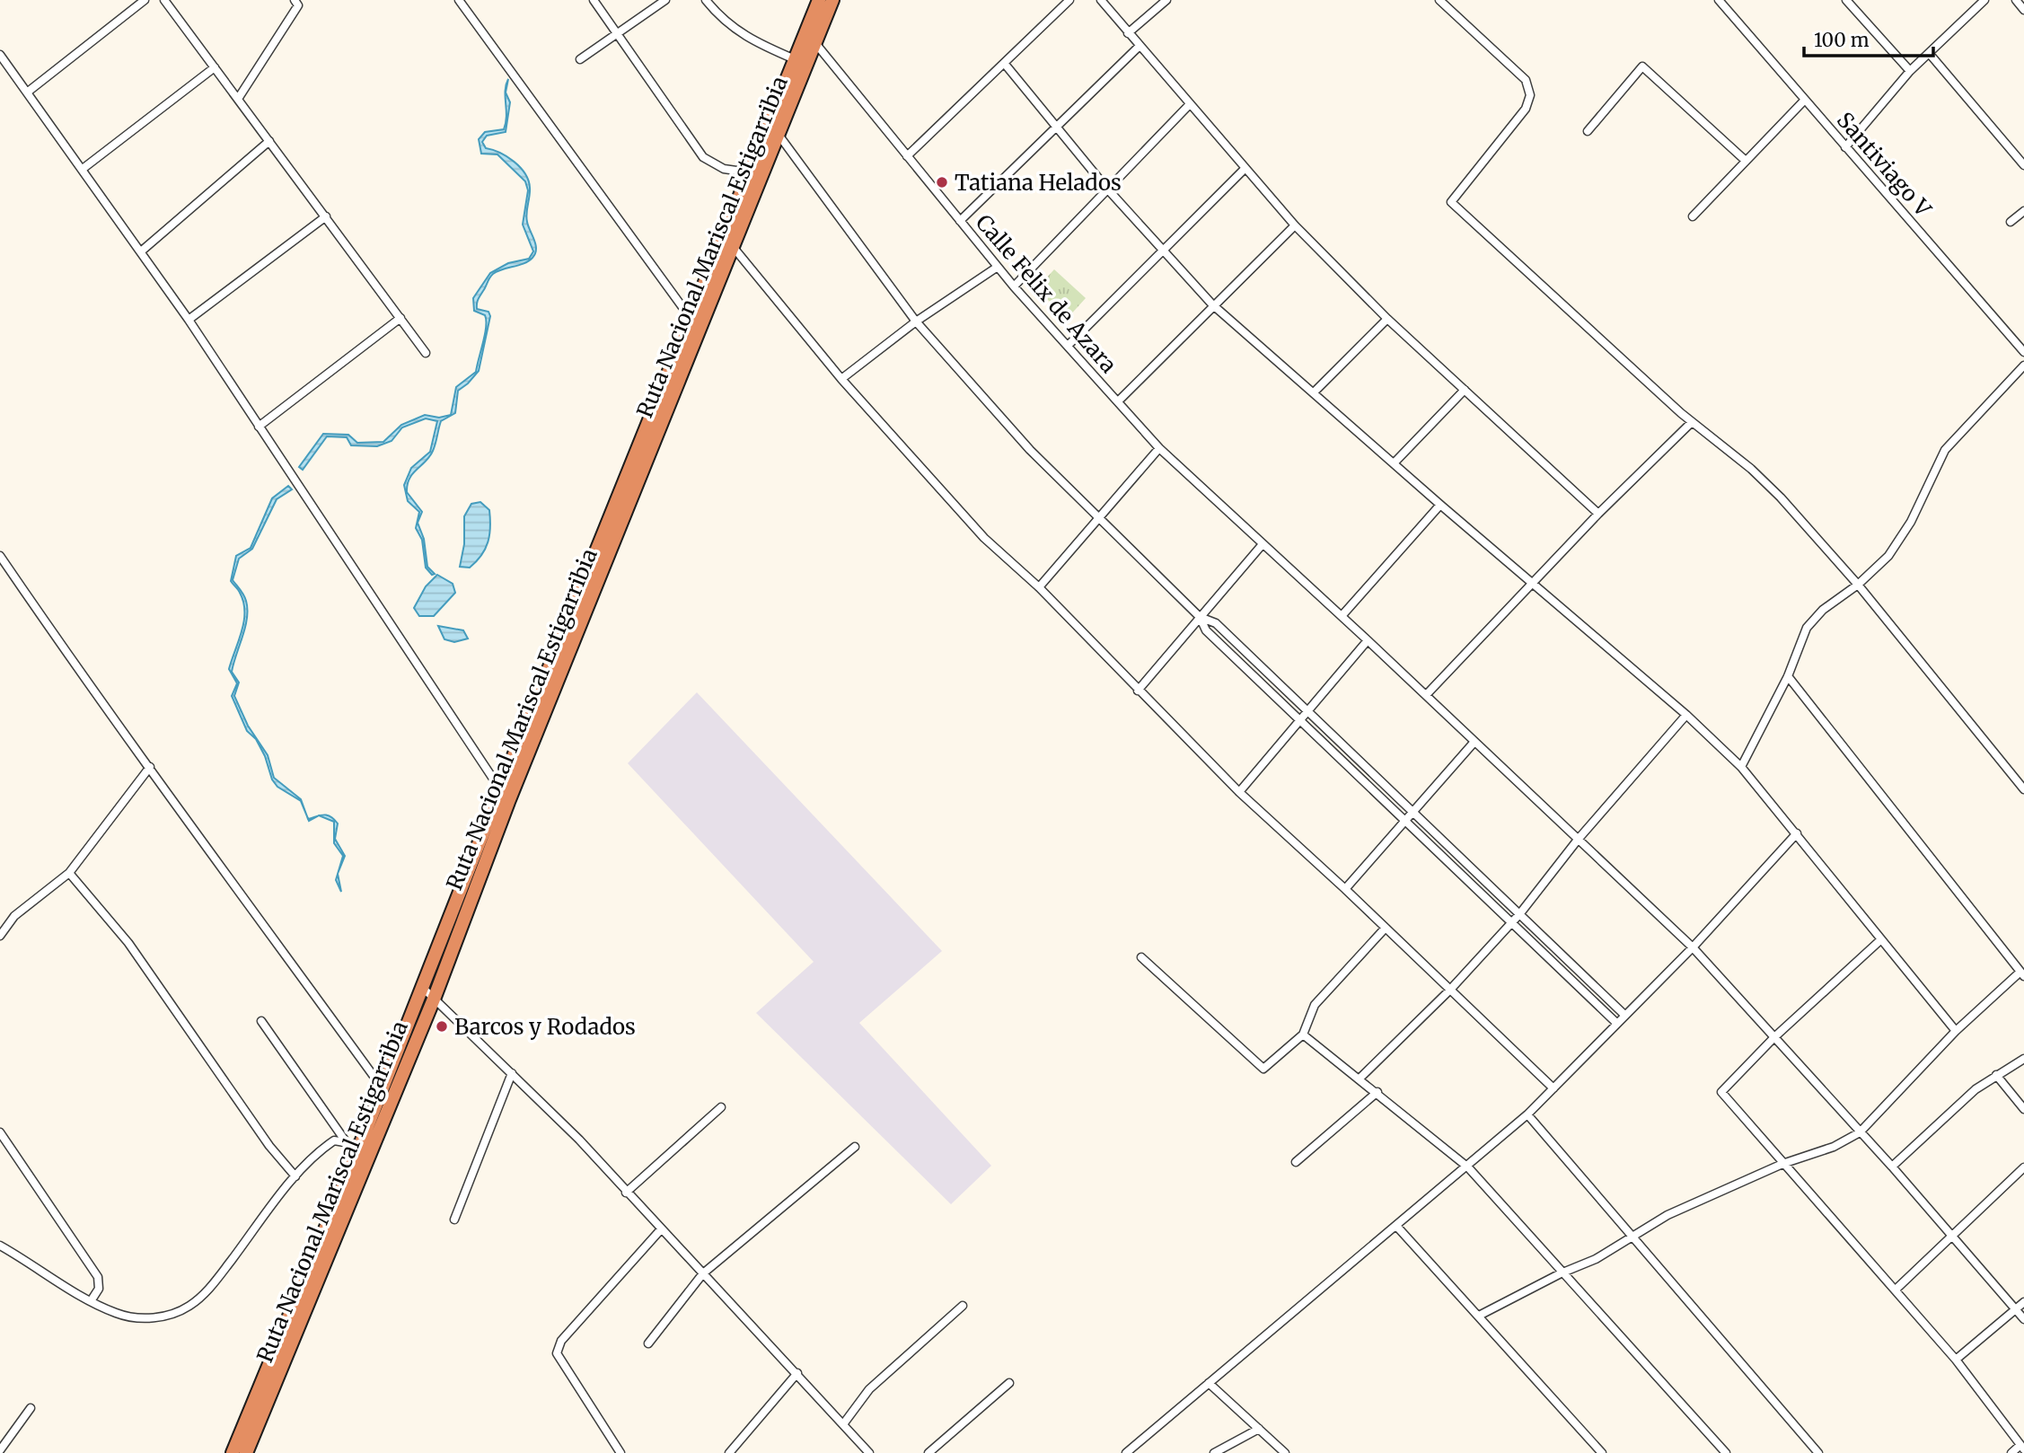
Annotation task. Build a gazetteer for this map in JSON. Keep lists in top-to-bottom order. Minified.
{"streets":{"highway":["Ruta Nacional Mariscal Estigarribia"],"street":["Santiviago V","Calle Felix de Azara"]},"crossings":[["Ruta Nacional Mariscal Estigarribia","Calle Felix de Azara"]],"places":["Tatiana Helados","Barcos y Rodados"],"scale_bar":"100 m"}
